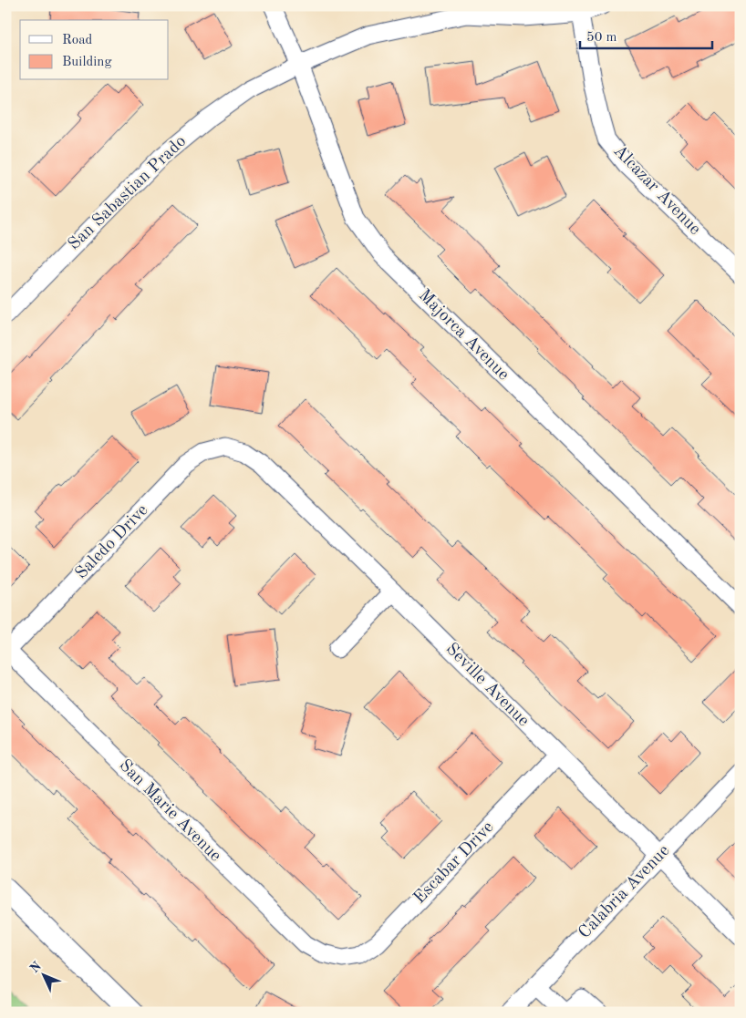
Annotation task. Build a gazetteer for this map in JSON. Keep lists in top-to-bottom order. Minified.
{"streets":{"street":["Alcazar Avenue","San Sabastian Prado","Majorca Avenue","Saledo Drive","Seville Avenue","San Marie Avenue","Escabar Drive","Calabria Avenue"]},"crossings":[["Alcazar Avenue","San Sabastian Prado"],["San Sabastian Prado","Majorca Avenue"],["Saledo Drive","Seville Avenue"],["Saledo Drive","San Marie Avenue"],["Seville Avenue","Escabar Drive"],["Seville Avenue","Calabria Avenue"],["San Marie Avenue","Escabar Drive"]],"legend":["Road","Building"],"scale_bar":"50 m","north":"top left"}
